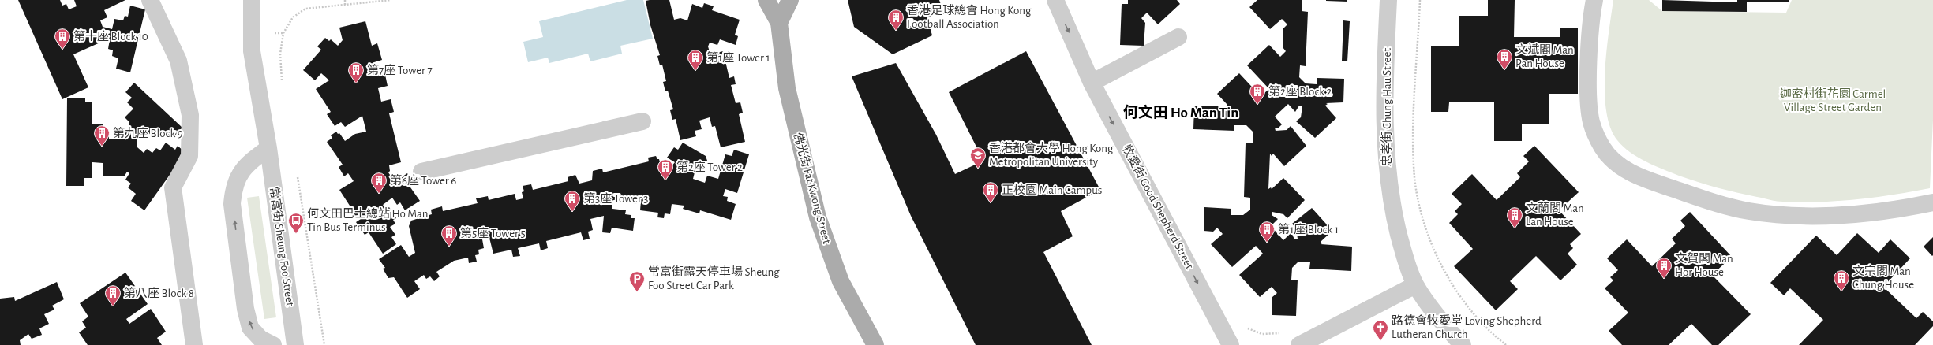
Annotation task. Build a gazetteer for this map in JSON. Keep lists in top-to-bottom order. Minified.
{"streets":{"main road":["佛光街 Fat Kwong Street"],"street":["忠孝街 Chung Hau Street","牧愛街 Good Shepherd Street","常富街 Sheung Foo Street"]},"one_way":["牧愛街 Good Shepherd Street"],"districts":["何文田 Ho Man Tin"],"parks":["迦密村街花園 Carmel Village Street Garden"],"places":{"building":["香港足球總會 Hong Kong Football Association","第十座 Block 10","文斌閣 Man Pan House","第1座 Tower 1","第7座 Tower 7","第2座 Block 2","第九座 Block 9","第2座 Tower 2","第6座 Tower 6","正校園 Main Campus","第3座 Tower 3","文蘭閣 Man Lan House","第1座 Block 1","第5座 Tower 5","文賀閣 Man Hor House","文宗閣 Man Chung House","第八座 Block 8"],"school or university":["香港都會大學 Hong Kong Metropolitan University"],"bus stop":["何文田巴士總站 Ho Man Tin Bus Terminus"],"parking":["常富街露天停車場 Sheung Foo Street Car Park"],"church":["路德會牧愛堂 Loving Shepherd Lutheran Church"]}}
